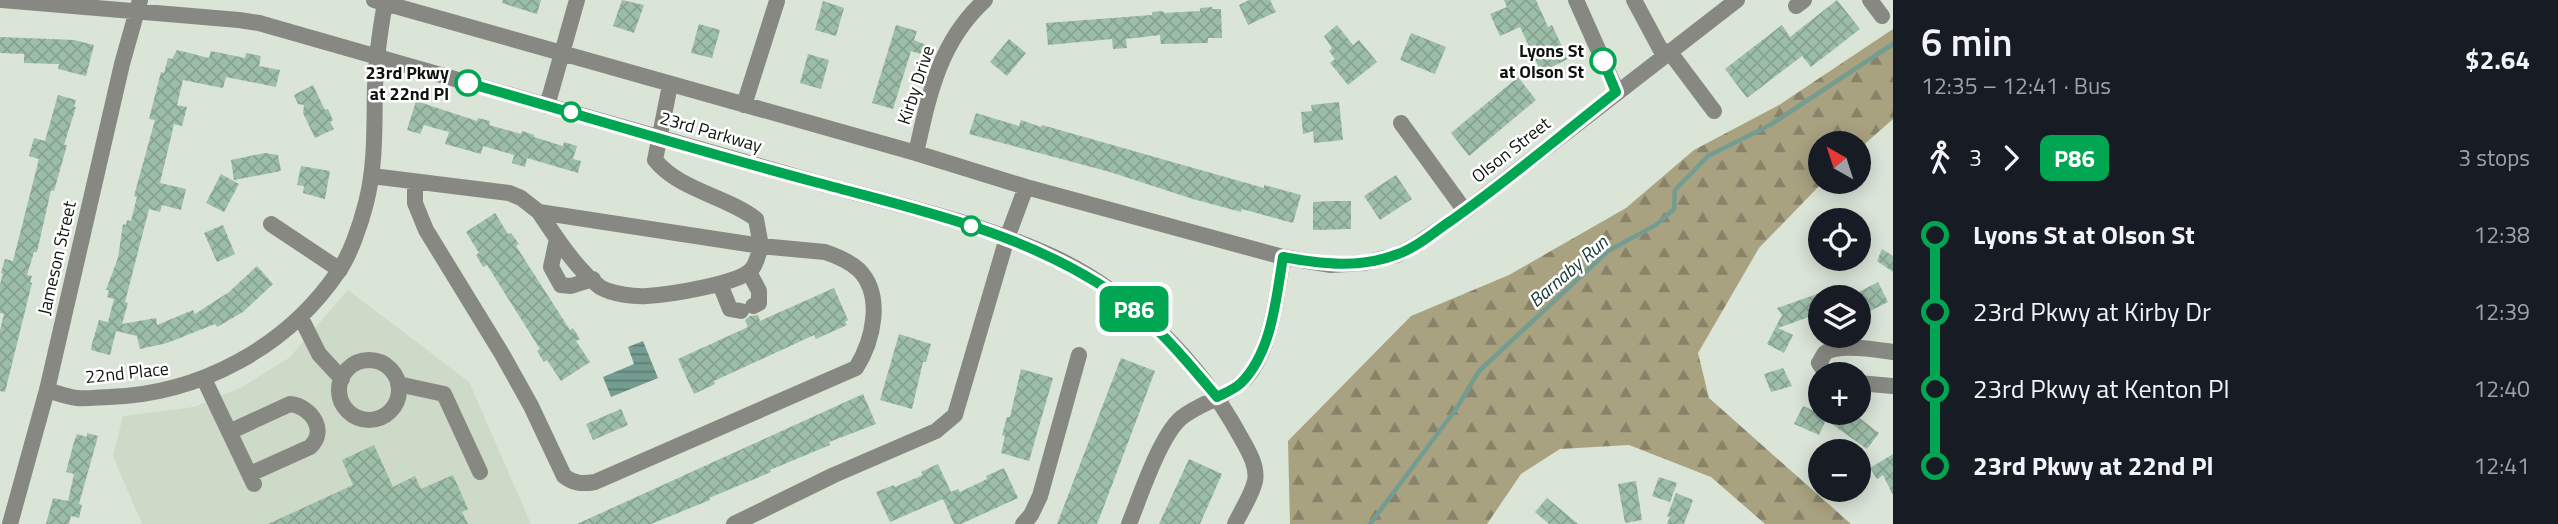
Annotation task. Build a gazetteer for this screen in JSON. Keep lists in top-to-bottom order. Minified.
{"streets":{"street":["Kirby Drive","23rd Parkway","Olson Street","Jameson Street","22nd Place"]},"crossings":[["Kirby Drive","23rd Parkway"],["23rd Parkway","Olson Street"],["23rd Parkway","Jameson Street"],["23rd Parkway","22nd Place"],["Jameson Street","22nd Place"]],"water":["Barnaby Run"],"places":["Lyons St at Olson St","23rd Pkwy at 22nd Pl"],"lines":["bus line P86"],"north":"top left","page":{"on_map":"P86","heading":["6 min","12:35 – 12:41 · Bus","$2.64"],"legs":["3","P86","3 stops"],"map_buttons":["+","−"],"list":[{"name":"Lyons St at Olson St","value":"12:38"},{"name":"23rd Pkwy at Kirby Dr","value":"12:39"},{"name":"23rd Pkwy at Kenton Pl","value":"12:40"},{"name":"23rd Pkwy at 22nd Pl","value":"12:41"}]}}
